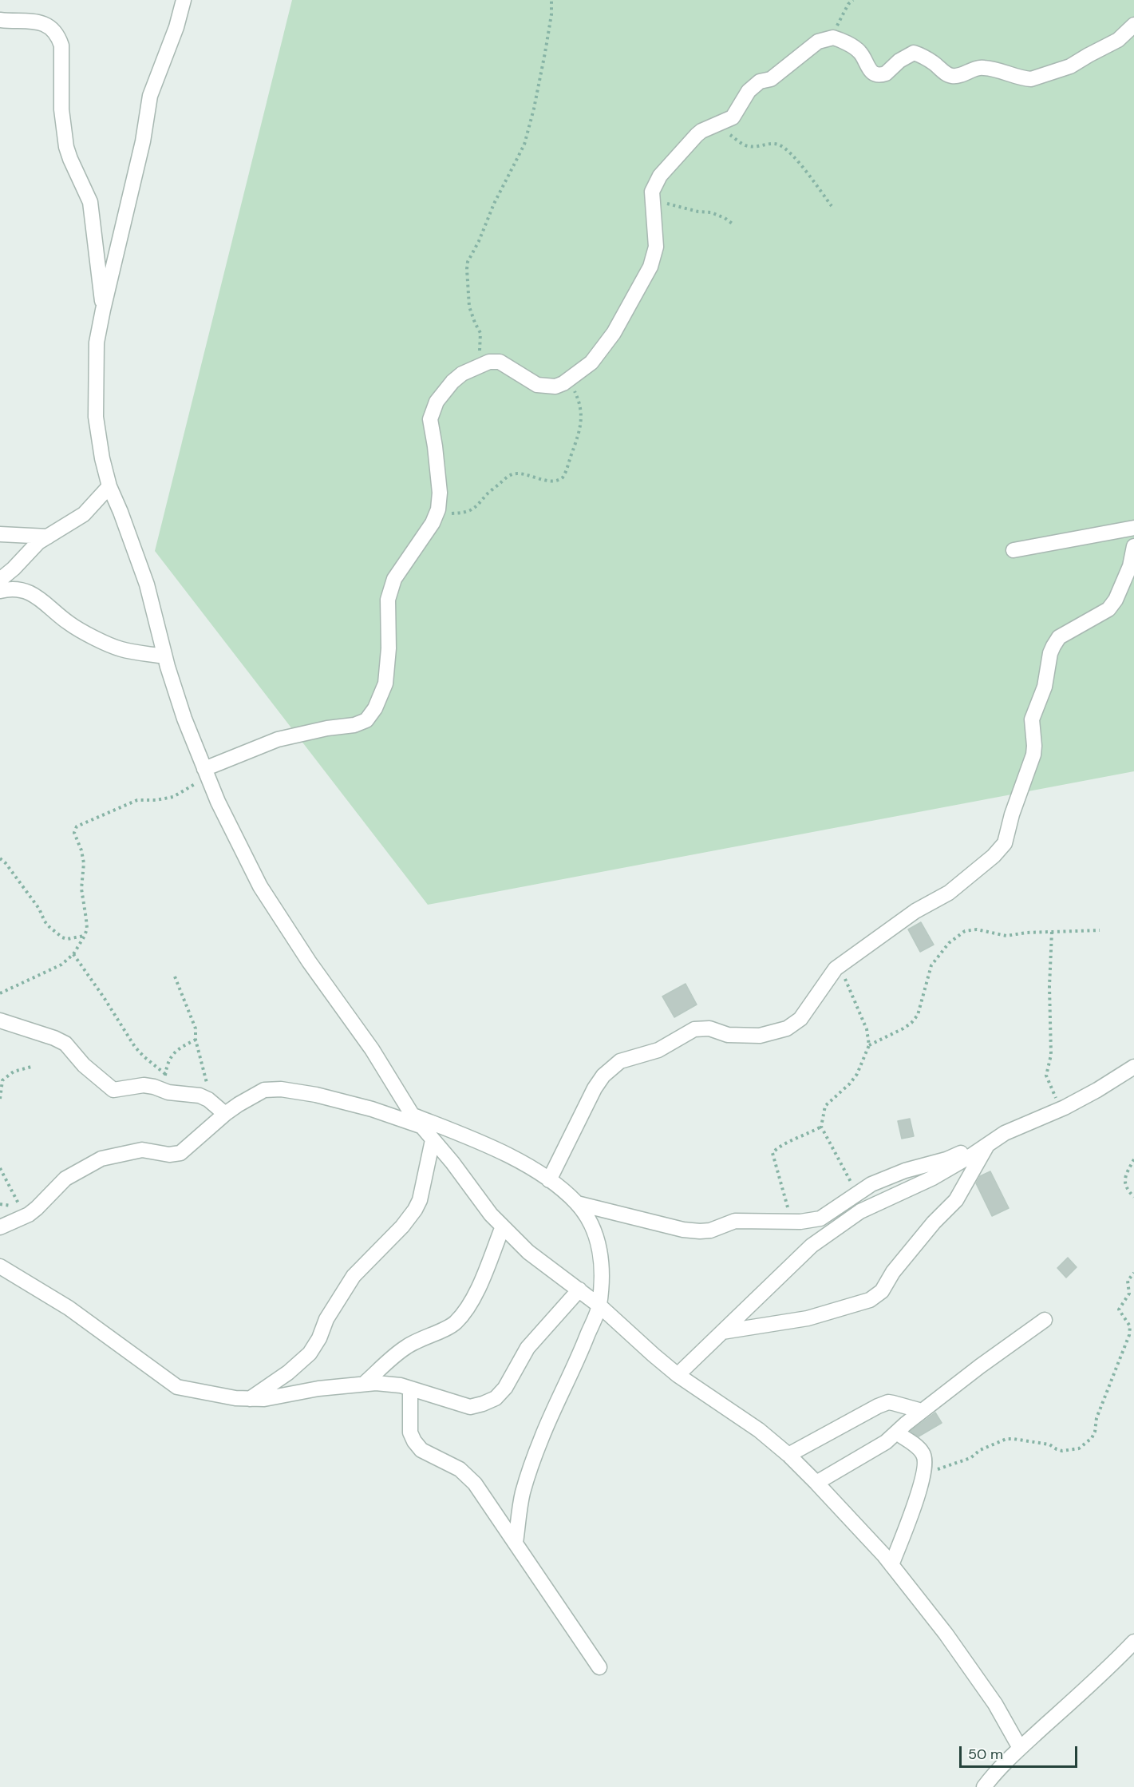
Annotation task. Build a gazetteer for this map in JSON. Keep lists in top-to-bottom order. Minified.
{"scale_bar":"50 m"}
